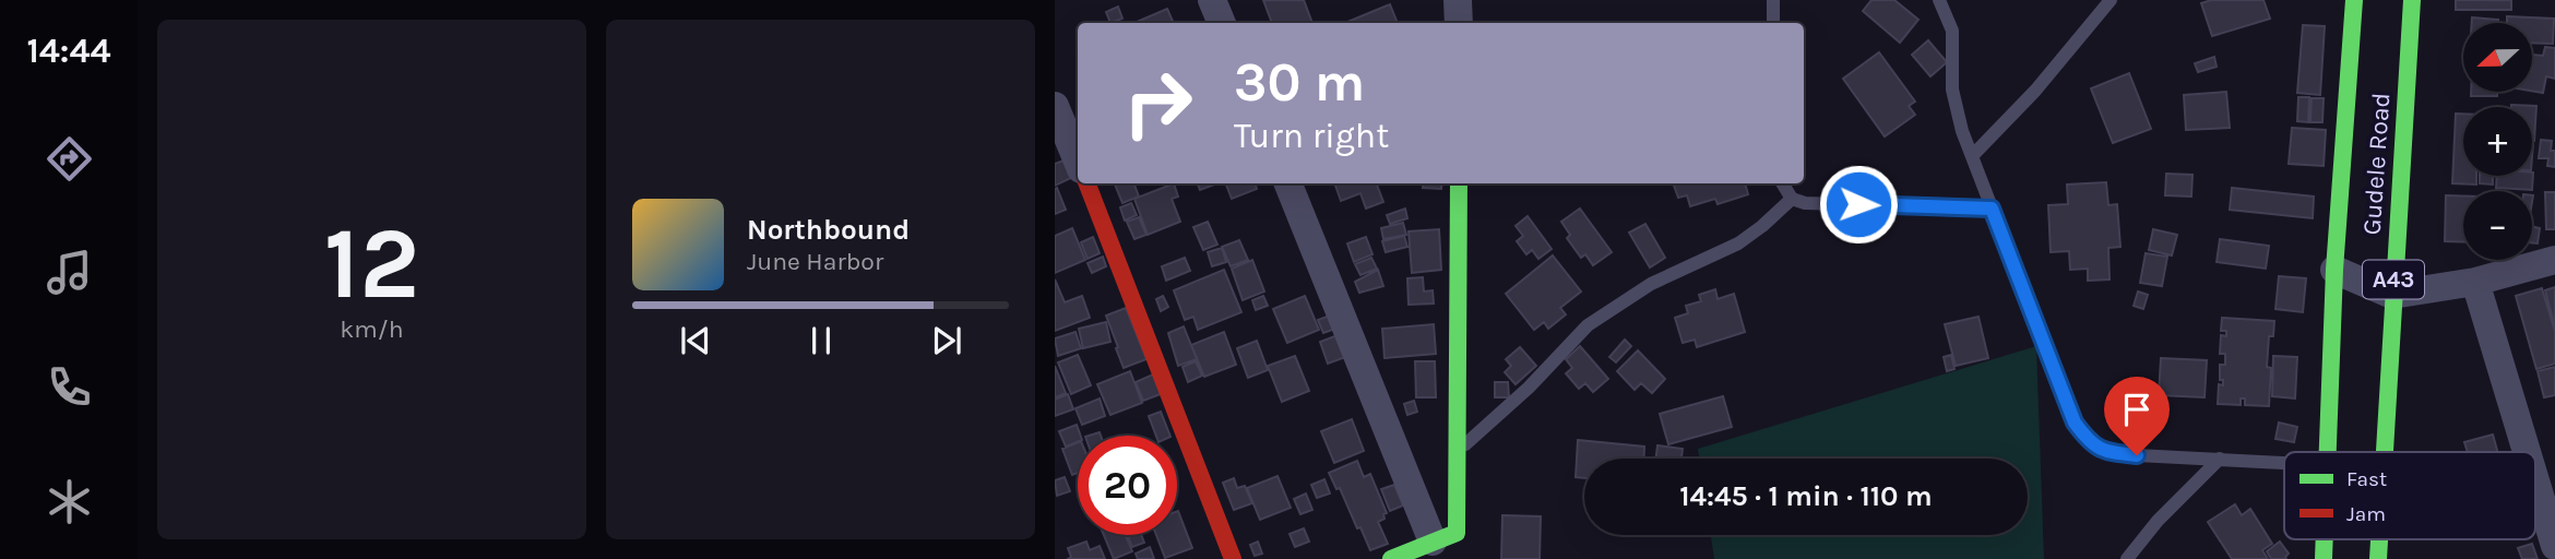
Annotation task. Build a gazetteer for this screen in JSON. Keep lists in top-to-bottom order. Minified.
{"streets":{"main road":["Gudele Road","A43"]},"crossings":[["Gudele Road","A43"]],"legend":["Fast","Jam"],"north":"left","page":{"tabs":"14:44","tile":["12","km/h"],"map_buttons":["+","−"],"turn":["30 m","Turn right"],"song":["Northbound","June Harbor"],"limit":"20","trip":"14:45 · 1 min · 110 m"}}
